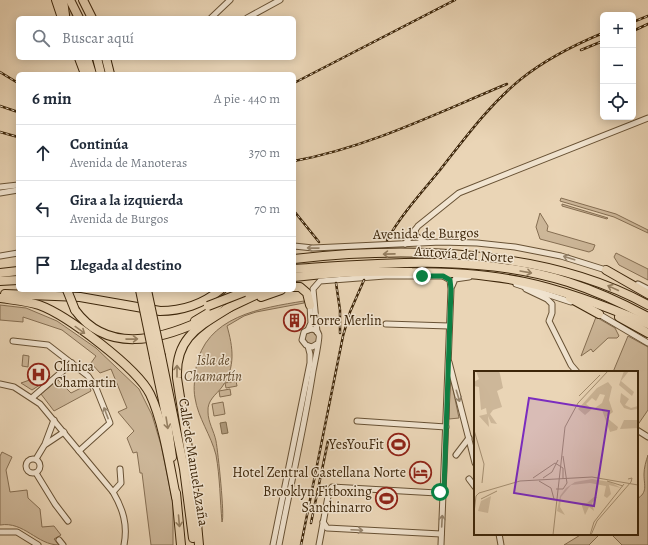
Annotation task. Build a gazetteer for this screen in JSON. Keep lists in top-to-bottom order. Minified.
{"streets":{"highway":["Autovía del Norte","Calle de Manuel Azaña"],"street":["Avenida de Burgos"]},"parks":["Isla de Chamartín"],"places":{"building":["Torre Merlin"],"hospital":["Clínica Chamartin"],"sports":["YesYouFit","Brooklyn Fitboxing Sanchinarro"],"hotel":["Hotel Zentral Castellana Norte"]},"page":{"map_buttons":["+","−"],"search":"Buscar aquí","heading":["6 min","A pie · 440 m"],"list":[["Continúa","Avenida de Manoteras","370 m"],["Gira a la izquierda","Avenida de Burgos","70 m"],"Llegada al destino"]}}
